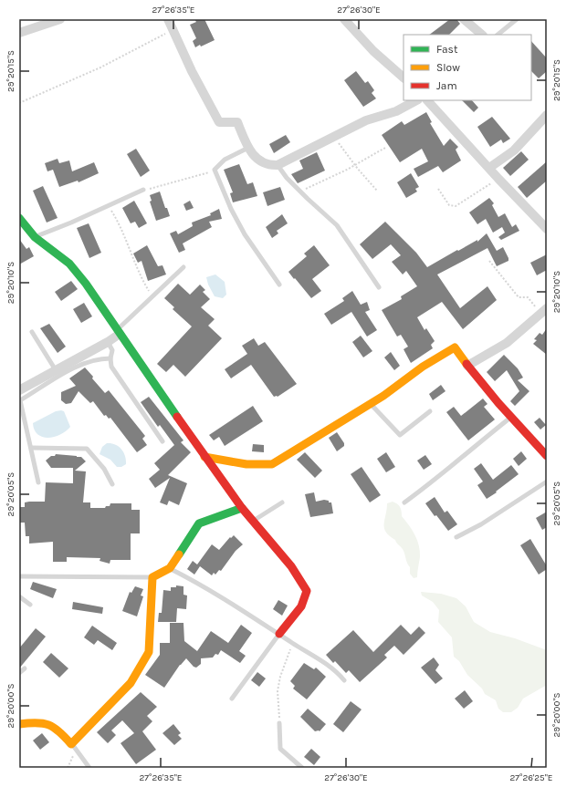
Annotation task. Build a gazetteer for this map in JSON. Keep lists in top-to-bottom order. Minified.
{"legend":["Fast","Slow","Jam"],"coordinates":["27°26'35\"E","27°26'30\"E","29°20'15\"S","29°20'10\"S","29°20'05\"S","29°20'00\"S","27°26'25\"E"]}
